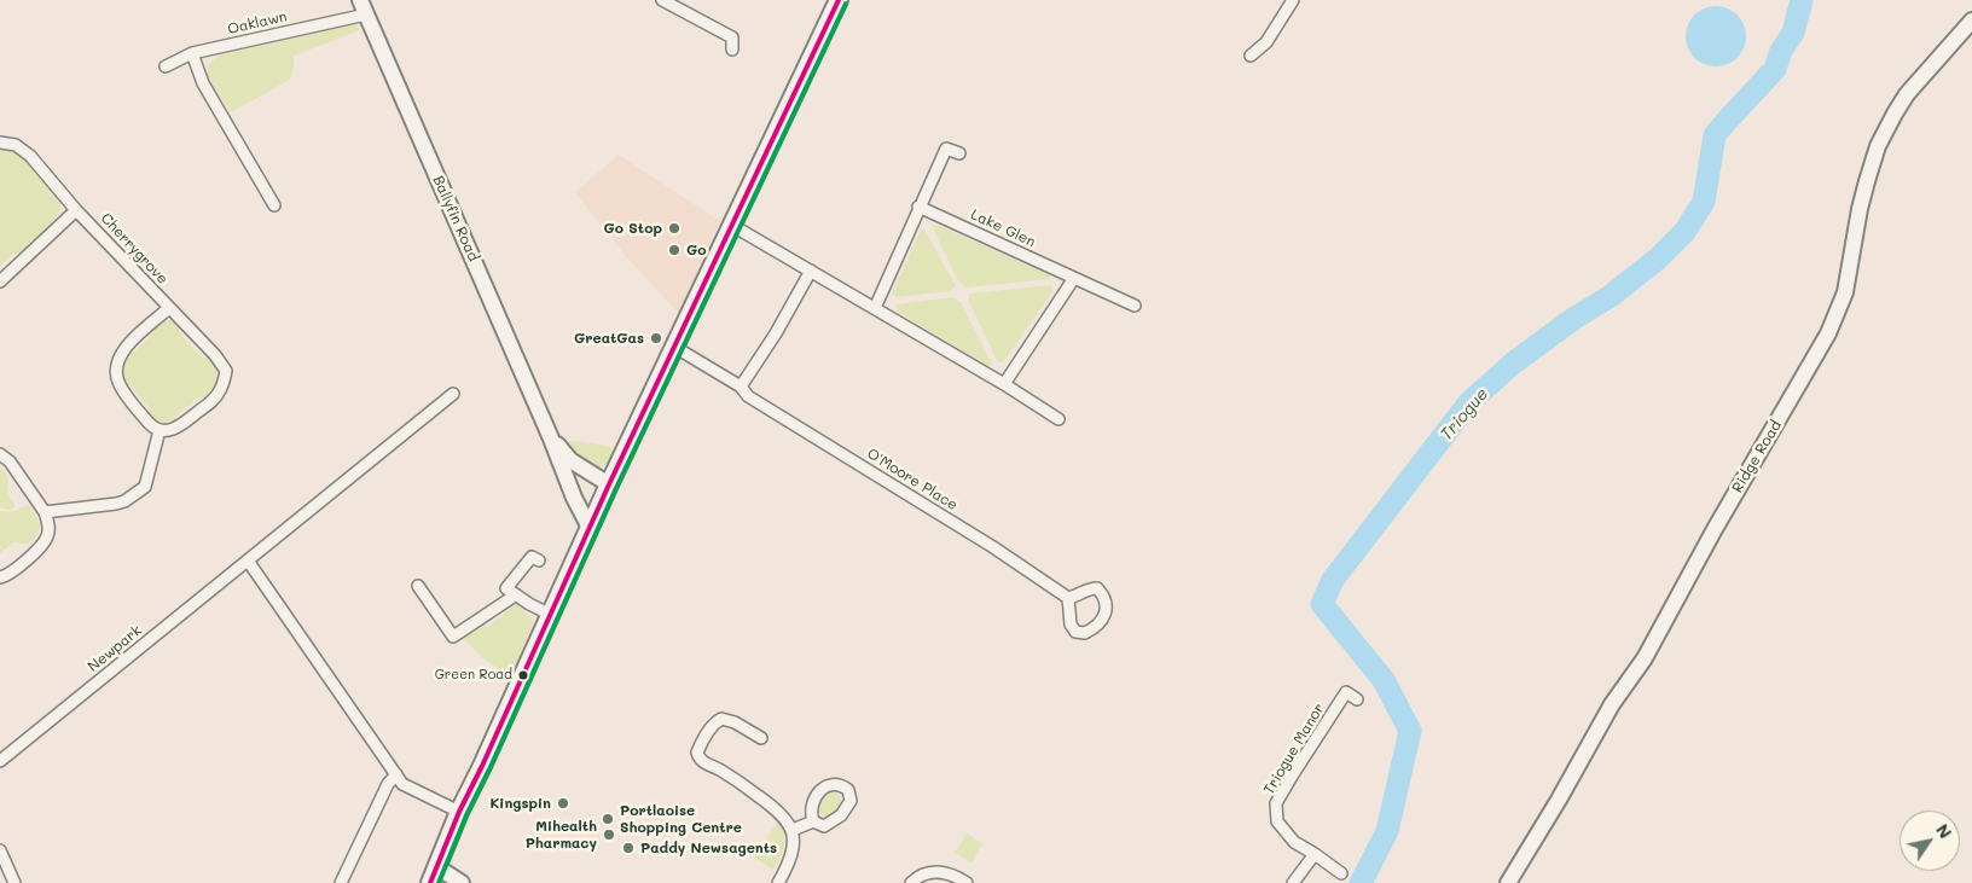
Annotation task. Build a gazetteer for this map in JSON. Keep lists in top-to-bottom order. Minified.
{"streets":{"street":["Oaklawn","Ballyfin Road","Lake Glen","Cherrygrove","Ridge Road","O'Moore Place","Newpark","Triogue Manor"]},"crossings":[["Oaklawn","Ballyfin Road"]],"water":["Triogue"],"places":["Go Stop","Go","GreatGas","Green Road","Kingspin","Portlaoise Shopping Centre","Mihealth Pharmacy","Paddy Newsagents"],"north":"top right"}
